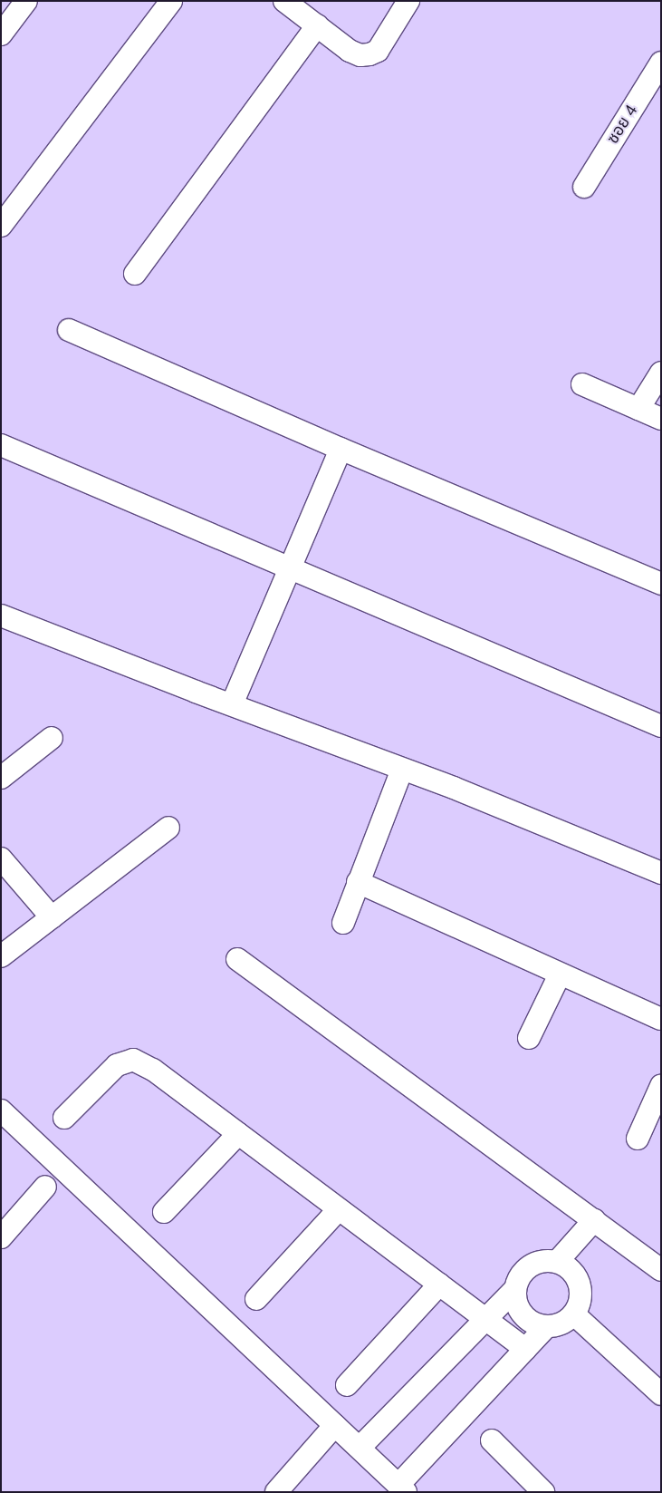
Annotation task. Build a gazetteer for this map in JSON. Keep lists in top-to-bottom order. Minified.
{"streets":{"street":["ซอย 4"]}}
